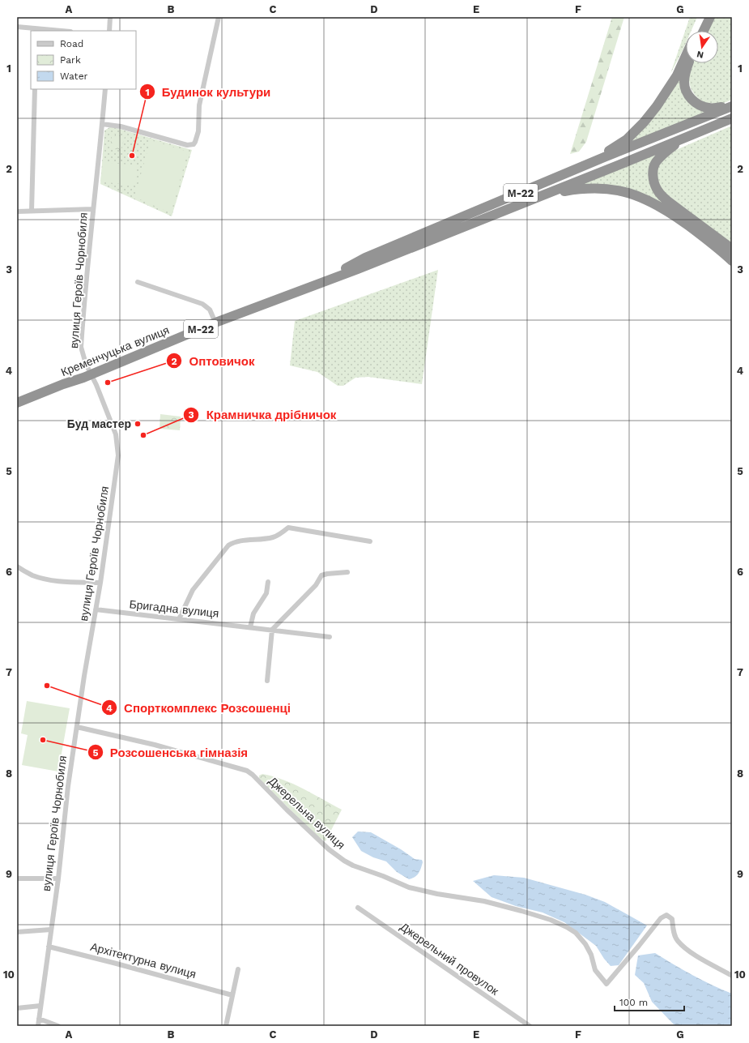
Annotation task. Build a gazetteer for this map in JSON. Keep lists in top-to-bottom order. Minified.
{"streets":{"highway":["М-22","Кременчуцька вулиця"],"street":["вулиця Героїв Чорнобиля","Бригадна вулиця","Джерельна вулиця","Джерельний провулок","Архітектурна вулиця"]},"crossings":[["М-22","Кременчуцька вулиця"],["вулиця Героїв Чорнобиля","Кременчуцька вулиця"],["вулиця Героїв Чорнобиля","Бригадна вулиця"],["вулиця Героїв Чорнобиля","Джерельна вулиця"],["вулиця Героїв Чорнобиля","Архітектурна вулиця"]],"places":["Будинок культури","Оптовичок","Буд мастер","Крамничка дрібничок","Спорткомплекс Розсошенці","Розсошенська гімназія"],"legend":["Road","Park","Water"],"scale_bar":"100 m","north":"bottom","grid":{"columns":["A","B","C","D","E","F","G"],"rows":["1","2","3","4","5","6","7","8","9","10"]}}
